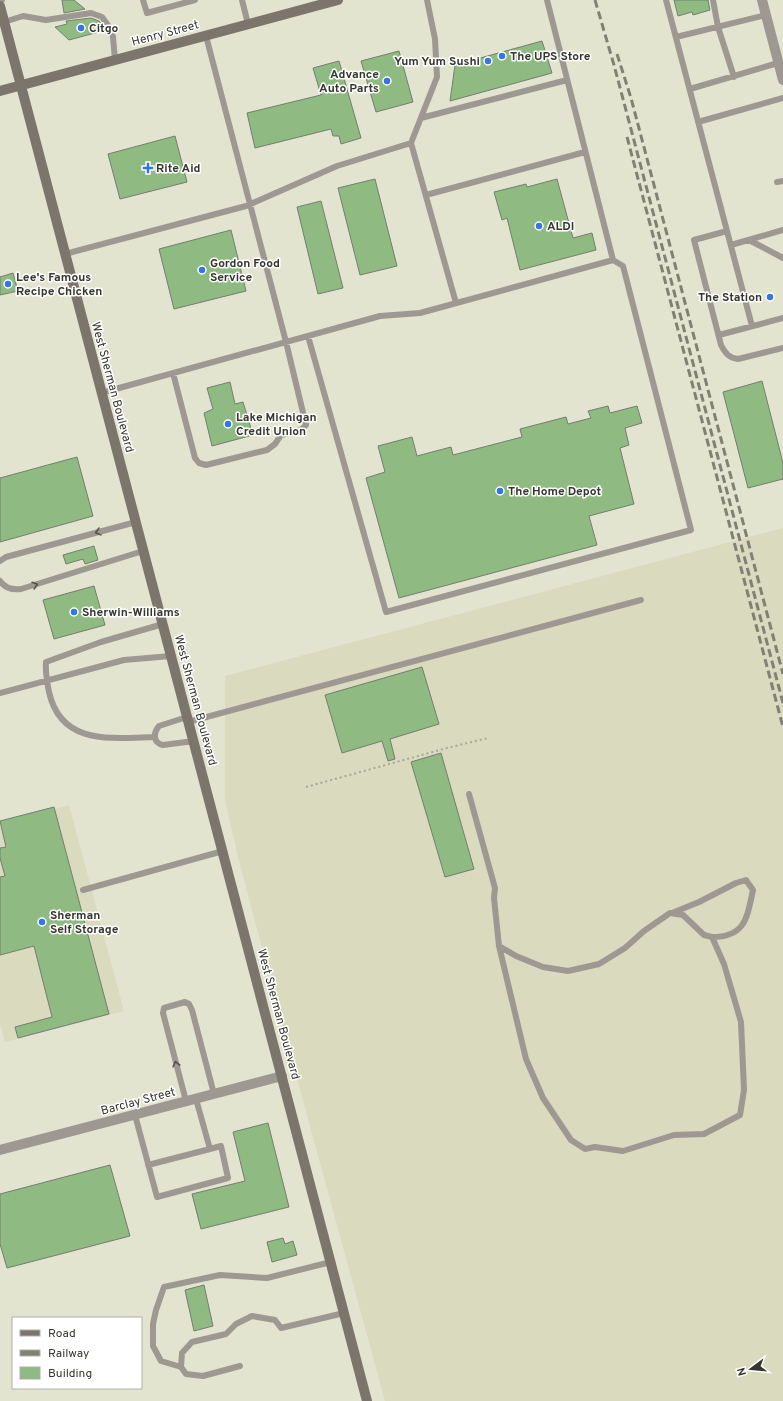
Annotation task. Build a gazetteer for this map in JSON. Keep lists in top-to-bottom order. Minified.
{"streets":{"main road":["Henry Street","West Sherman Boulevard"],"street":["Barclay Street"]},"crossings":[["Henry Street","West Sherman Boulevard"],["West Sherman Boulevard","Barclay Street"]],"places":{"other":["Citgo","The UPS Store","Yum Yum Sushi","Advance Auto Parts","ALDI","Gordon Food Service","Lee's Famous Recipe Chicken","The Station","Lake Michigan Credit Union","The Home Depot","Sherwin-Williams","Sherman Self Storage"],"health":["Rite Aid"]},"legend":["Road","Railway","Building"],"north":"left"}
